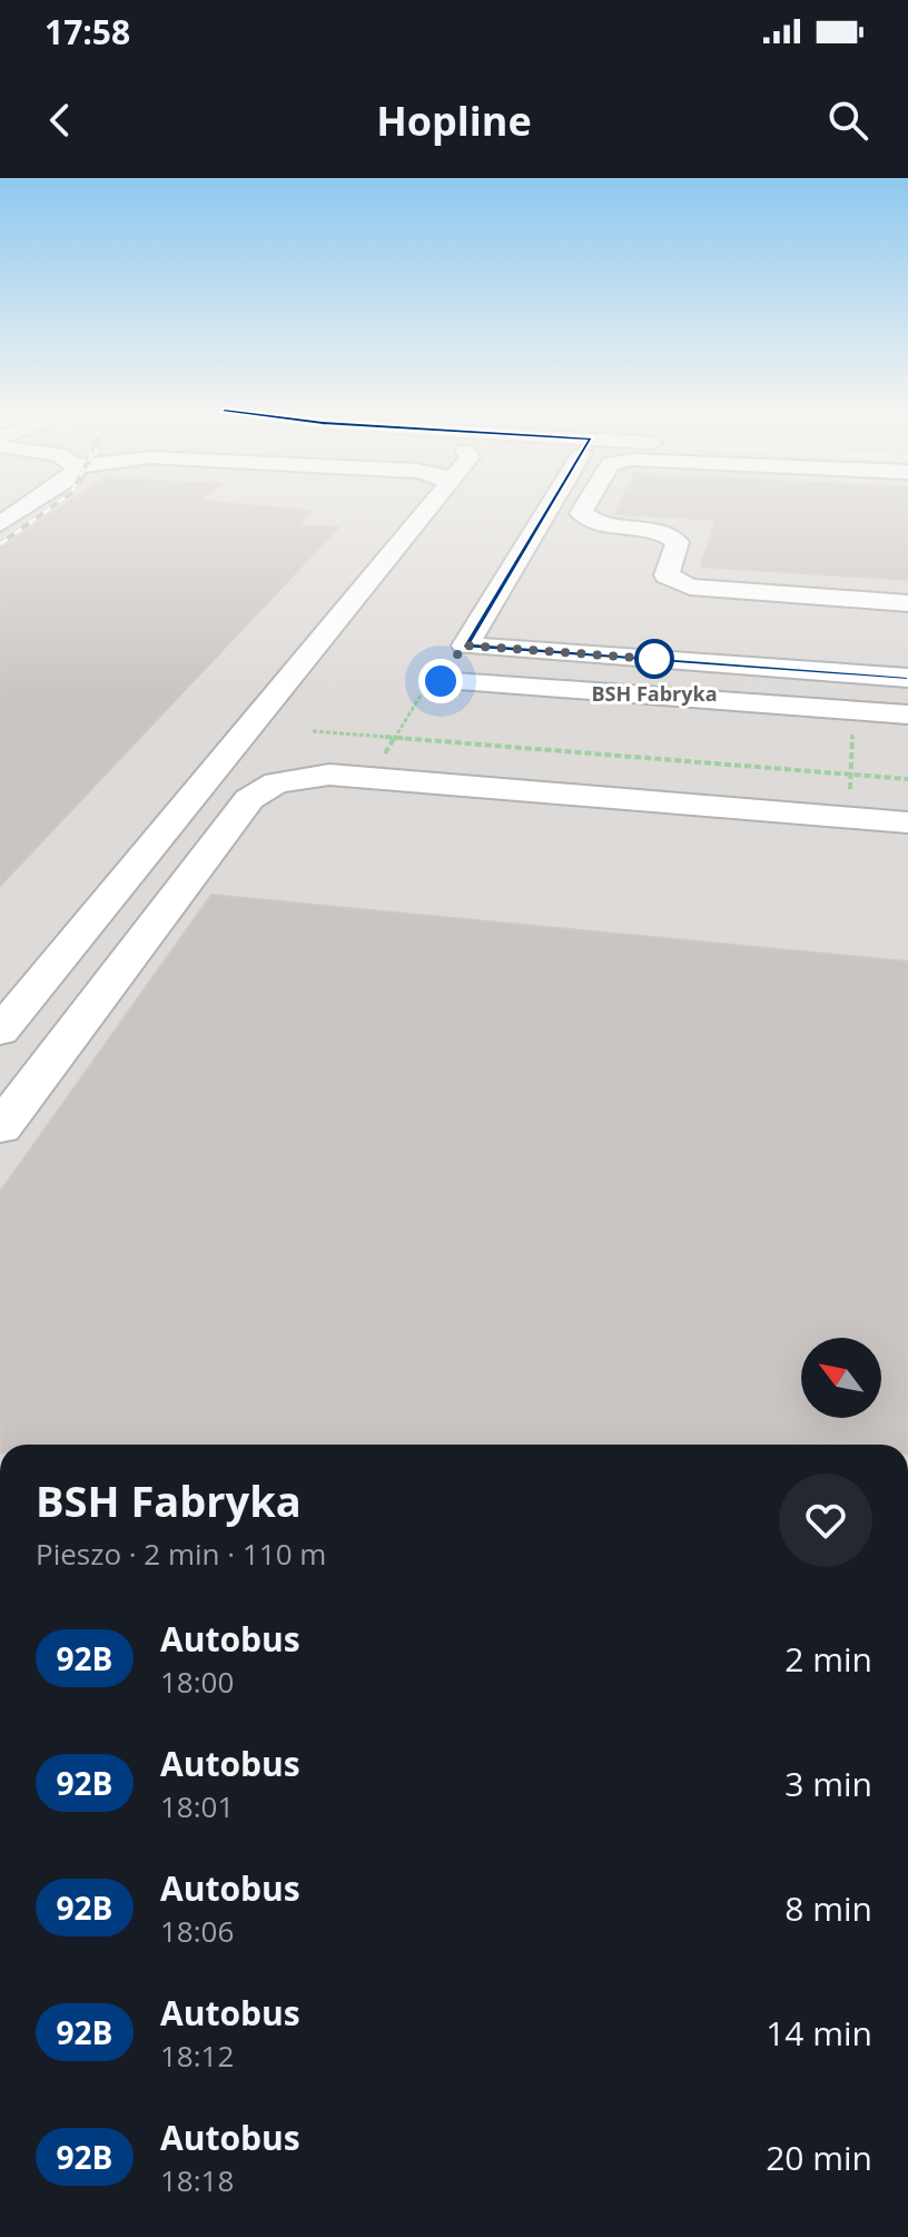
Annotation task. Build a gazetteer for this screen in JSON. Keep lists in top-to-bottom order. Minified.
{"places":["BSH Fabryka"],"lines":["bus line 92B"],"north":"top left","page":{"status":"17:58","header":"Hopline","heading":["BSH Fabryka","Pieszo · 2 min · 110 m"],"list":[{"mark":"92B","name":"Autobus","note":"18:00","value":"2 min"},{"mark":"92B","name":"Autobus","note":"18:01","value":"3 min"},{"mark":"92B","name":"Autobus","note":"18:06","value":"8 min"},{"mark":"92B","name":"Autobus","note":"18:12","value":"14 min"},{"mark":"92B","name":"Autobus","note":"18:18","value":"20 min"}]}}
